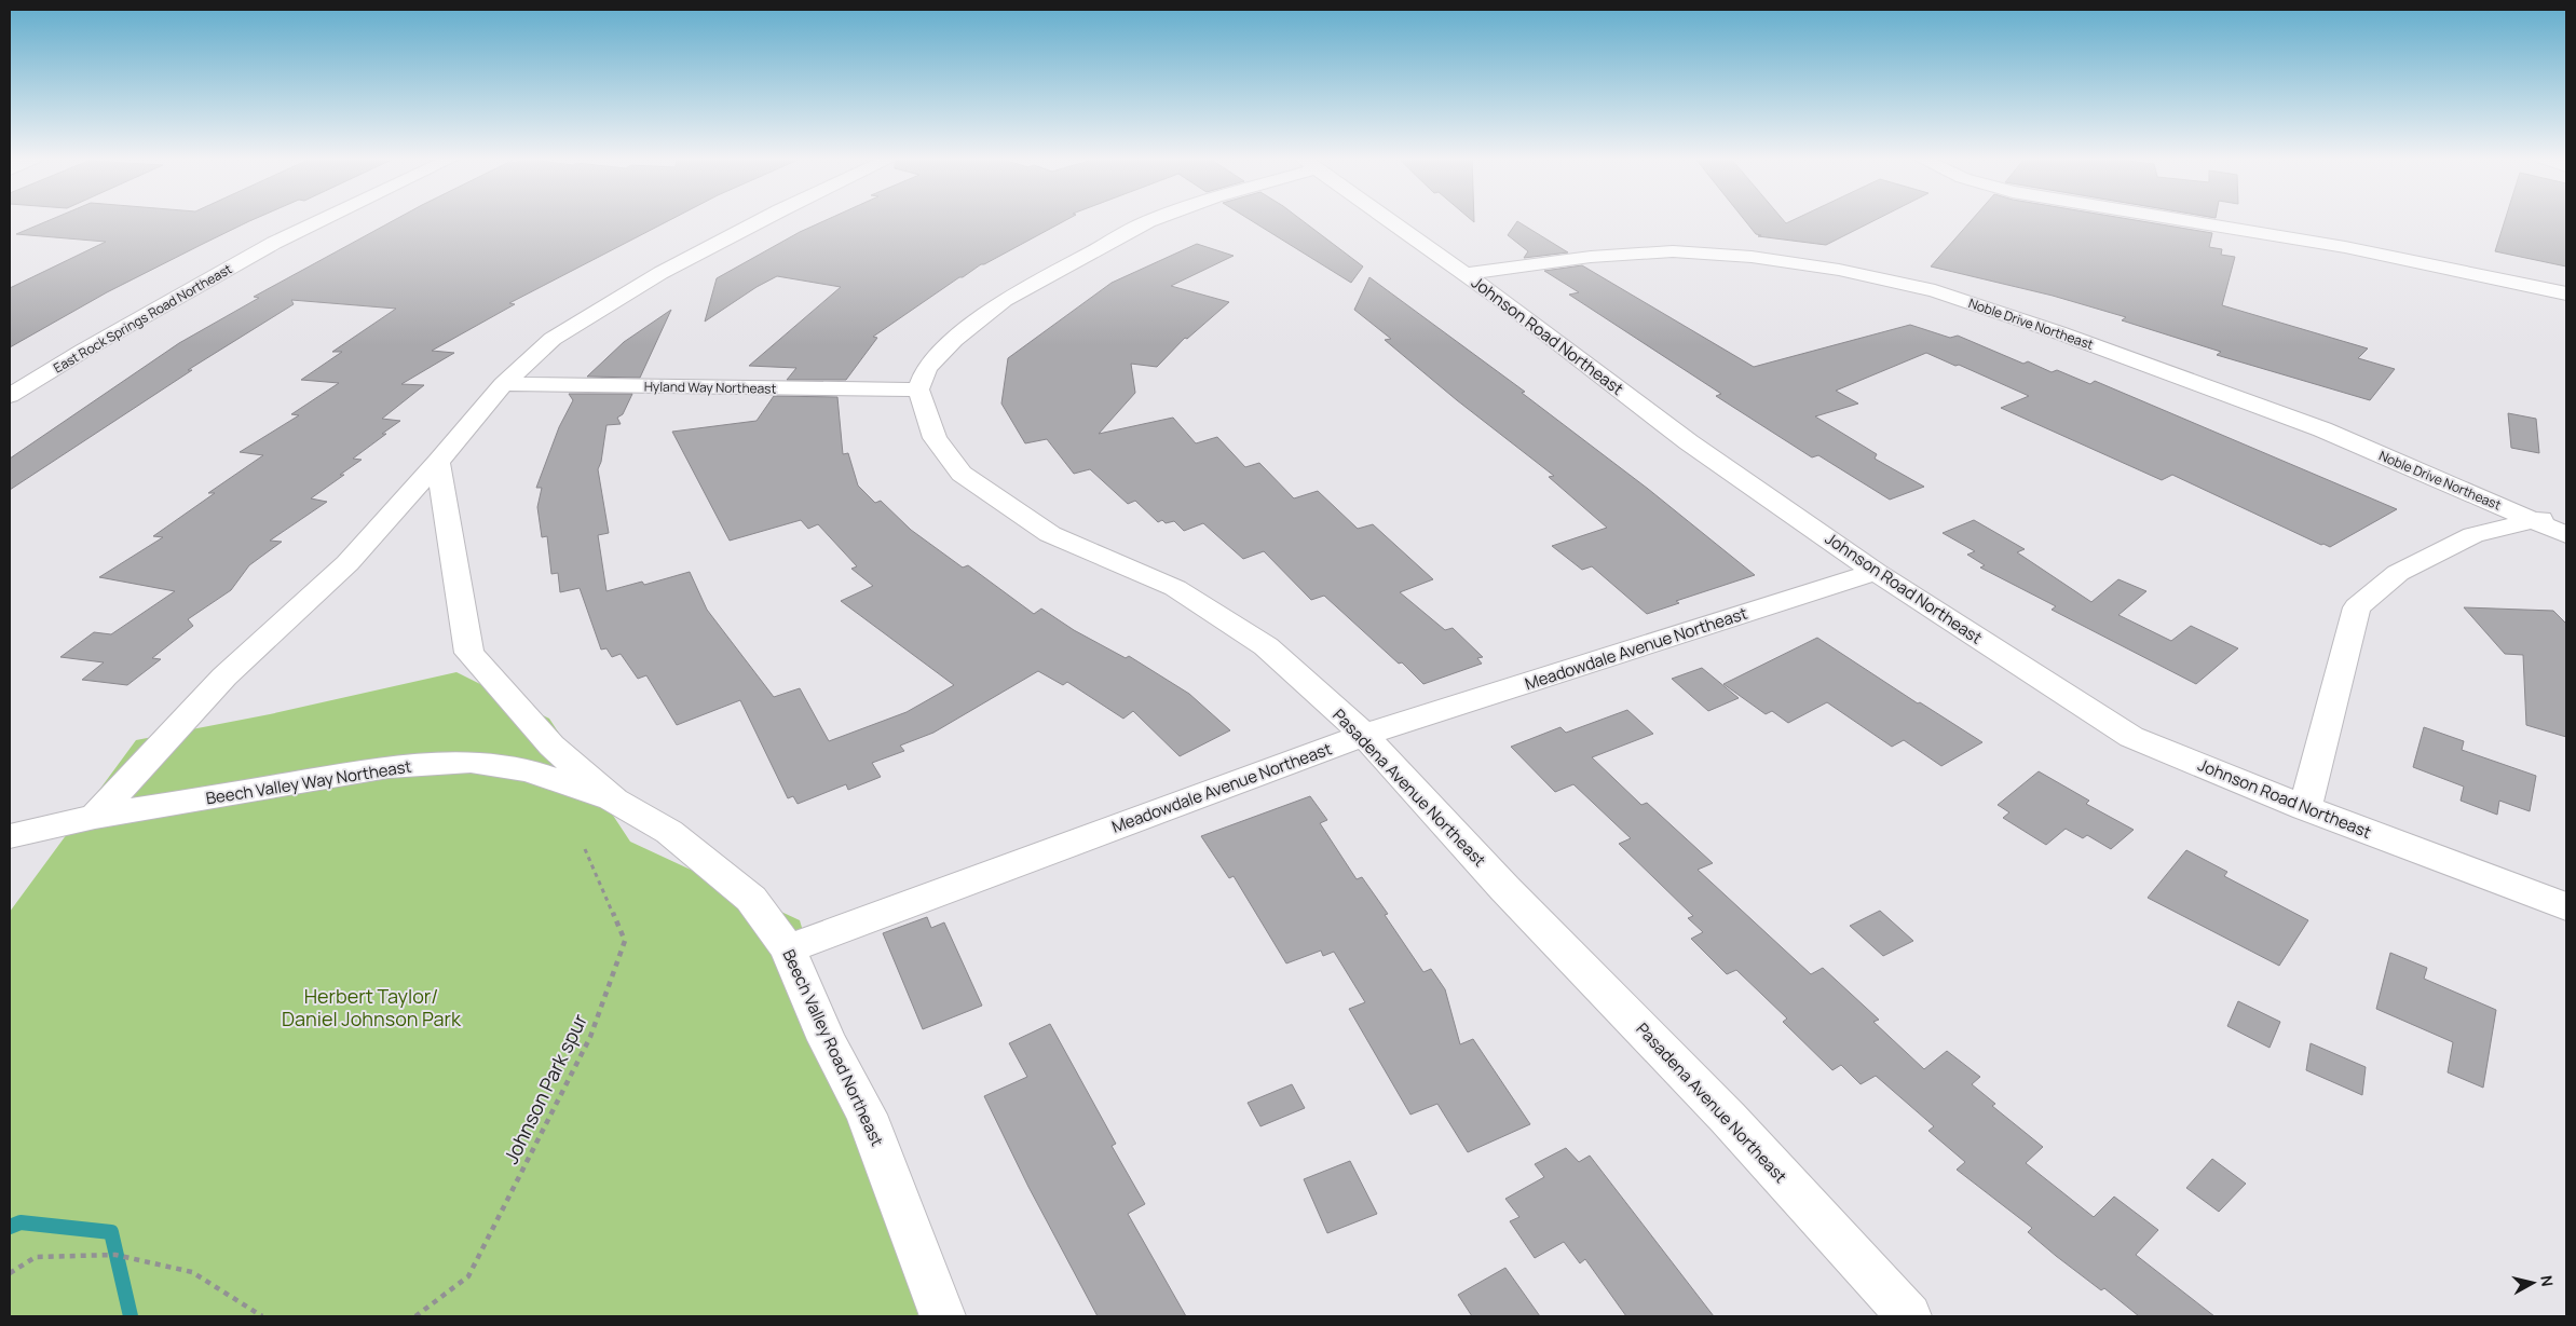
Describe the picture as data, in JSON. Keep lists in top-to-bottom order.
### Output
{
  "streets": {
    "street": [
      "East Rock Springs Road Northeast",
      "Noble Drive Northeast",
      "Johnson Road Northeast",
      "Hyland Way Northeast",
      "Meadowdale Avenue Northeast",
      "Beech Valley Way Northeast",
      "Pasadena Avenue Northeast",
      "Beech Valley Road Northeast"
    ],
    "path": ["Johnson Park spur"]
  },
  "crossings": [
    ["Noble Drive Northeast", "Johnson Road Northeast"],
    ["Johnson Road Northeast", "Meadowdale Avenue Northeast"],
    ["Hyland Way Northeast", "Pasadena Avenue Northeast"],
    ["Meadowdale Avenue Northeast", "Pasadena Avenue Northeast"],
    ["Meadowdale Avenue Northeast", "Beech Valley Road Northeast"],
    ["Beech Valley Way Northeast", "Beech Valley Road Northeast"]
  ],
  "parks": ["Herbert Taylor/ Daniel Johnson Park"],
  "north": "right"
}
